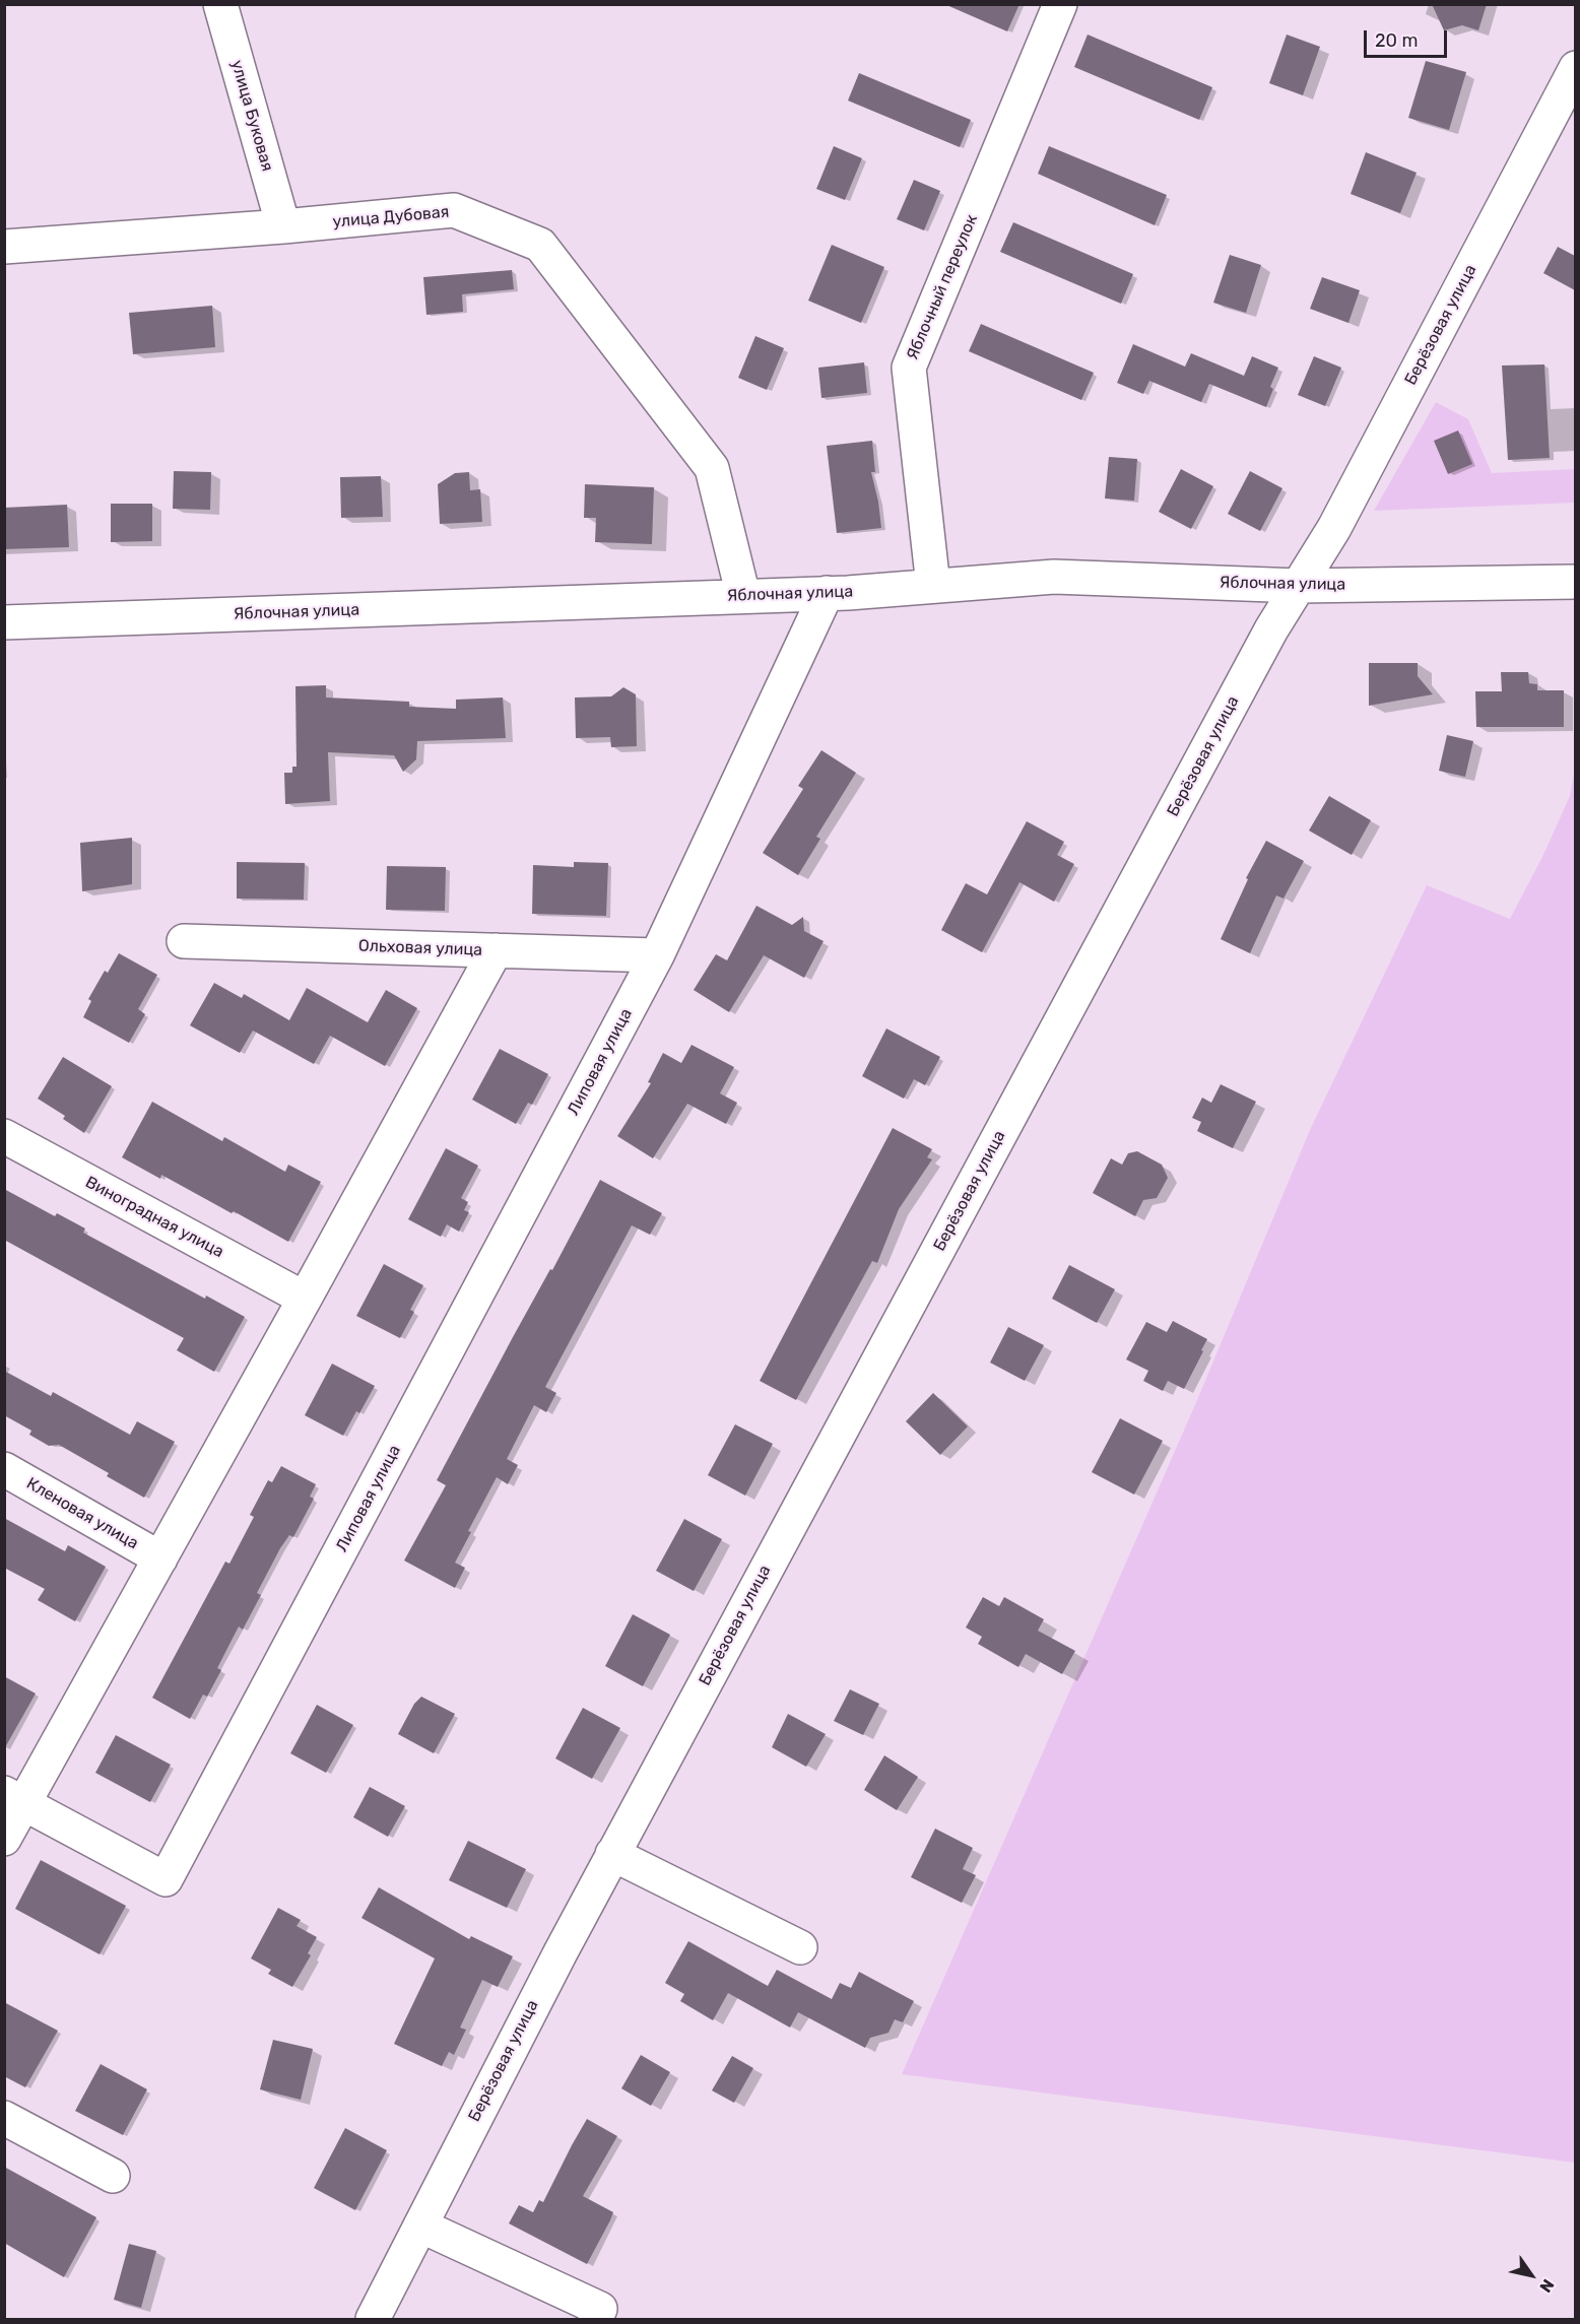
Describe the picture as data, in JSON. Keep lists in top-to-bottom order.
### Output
{
  "streets": {
    "street": [
      "улица Буковая",
      "улица Дубовая",
      "Яблочный переулок",
      "Берёзовая улица",
      "Яблочная улица",
      "Ольховая улица",
      "Липовая улица",
      "Виноградная улица",
      "Кленовая улица"
    ]
  },
  "crossings": [
    ["улица Буковая", "улица Дубовая"],
    ["улица Дубовая", "Яблочная улица"],
    ["Яблочный переулок", "Яблочная улица"],
    ["Берёзовая улица", "Яблочная улица"],
    ["Ольховая улица", "Липовая улица"]
  ],
  "scale_bar": "20 m",
  "north": "bottom right"
}
